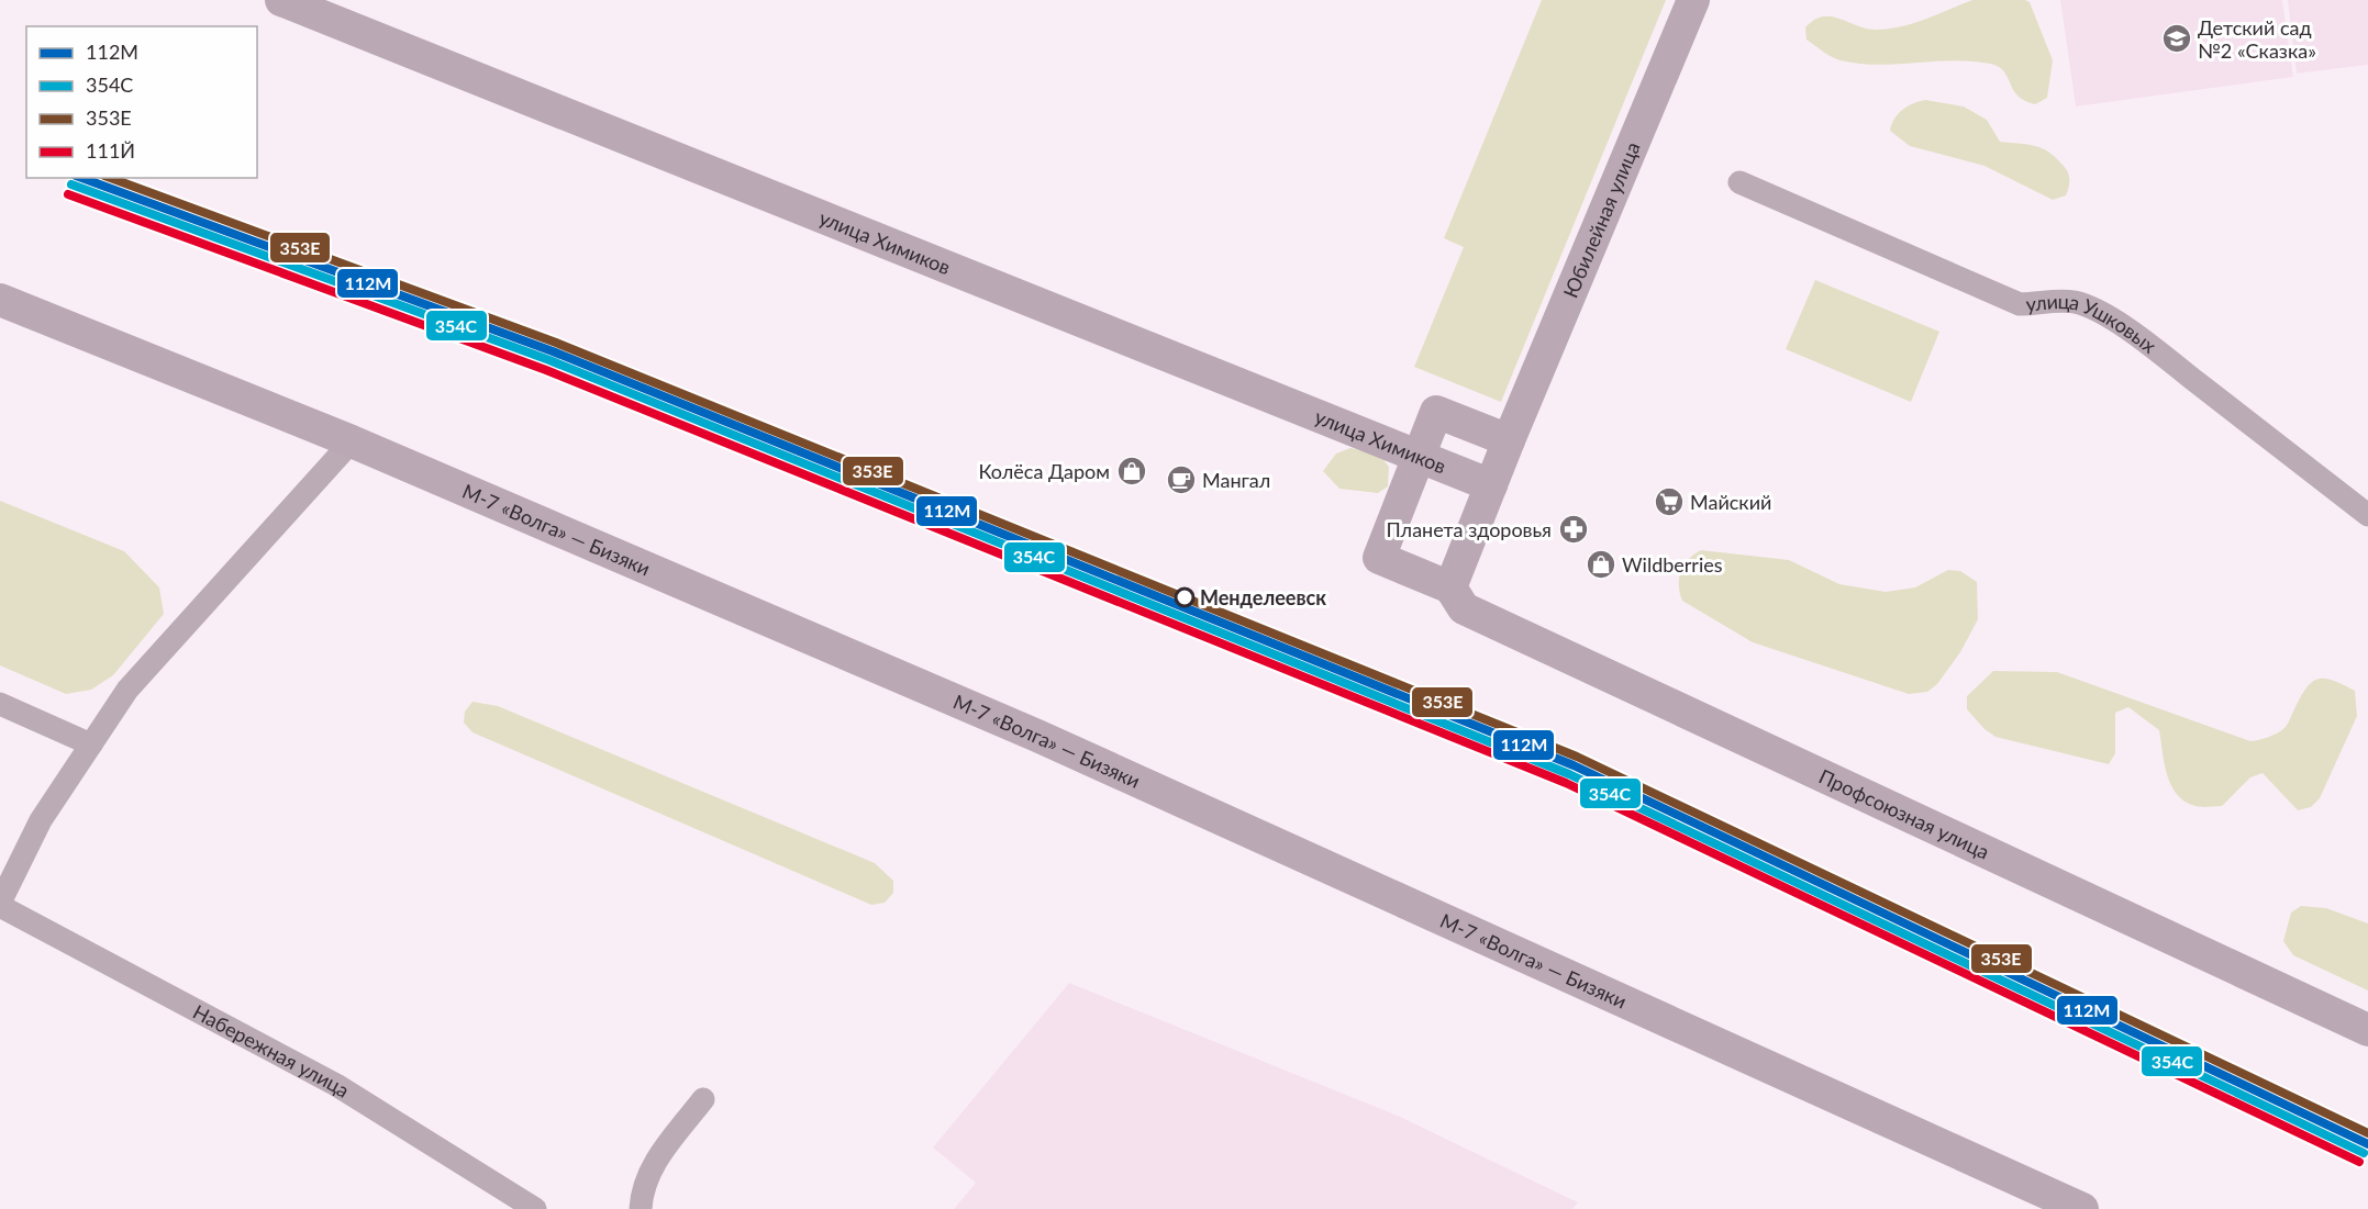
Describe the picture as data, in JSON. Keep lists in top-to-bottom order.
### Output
{
  "streets": {
    "main road": [
      "Юбилейная улица",
      "улица Химиков",
      "М-7 «Волга» — Бизяки",
      "Профсоюзная улица"
    ],
    "street": ["улица Ушковых", "Набережная улица"]
  },
  "crossings": [
    ["Юбилейная улица", "улица Химиков"],
    ["Юбилейная улица", "Профсоюзная улица"]
  ],
  "places": {
    "school or university": ["Детский сад №2 «Сказка»"],
    "shop": ["Колёса Даром", "Wildberries"],
    "cafe": ["Мангал"],
    "supermarket": ["Майский"],
    "pharmacy": ["Планета здоровья"],
    "other": ["Менделеевск"]
  },
  "lines": [
    "transit line 112М",
    "transit line 353Е",
    "transit line 354С",
    "transit line 111Й"
  ],
  "legend": [
    "112М",
    "354С",
    "353Е",
    "111Й"
  ]
}
